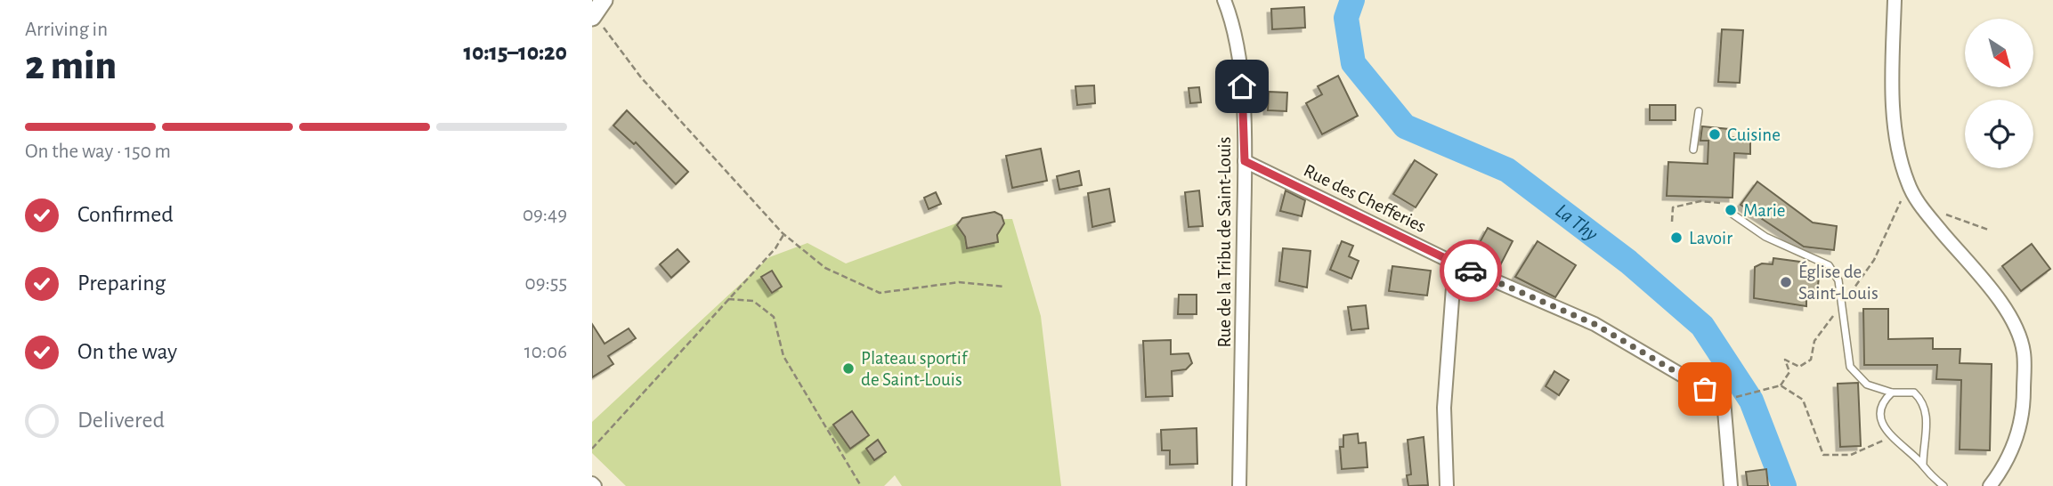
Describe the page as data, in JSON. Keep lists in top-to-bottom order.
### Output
{
  "streets": {
    "street": ["Rue des Chefferies", "Rue de la Tribu de Saint-Louis"]
  },
  "crossings": [
    ["Rue des Chefferies", "Rue de la Tribu de Saint-Louis"]
  ],
  "water": ["La Thy"],
  "places": [
    "Cuisine",
    "Marie",
    "Lavoir",
    "Église de Saint-Louis",
    "Plateau sportif de Saint-Louis"
  ],
  "north": "bottom right",
  "page": {
    "heading": ["2 min", "Arriving in", "10:15–10:20"],
    "bar": "On the way · 150 m",
    "list": [
      ["Confirmed", "09:49"],
      ["Preparing", "09:55"],
      ["On the way", "10:06"],
      "Delivered"
    ]
  }
}
